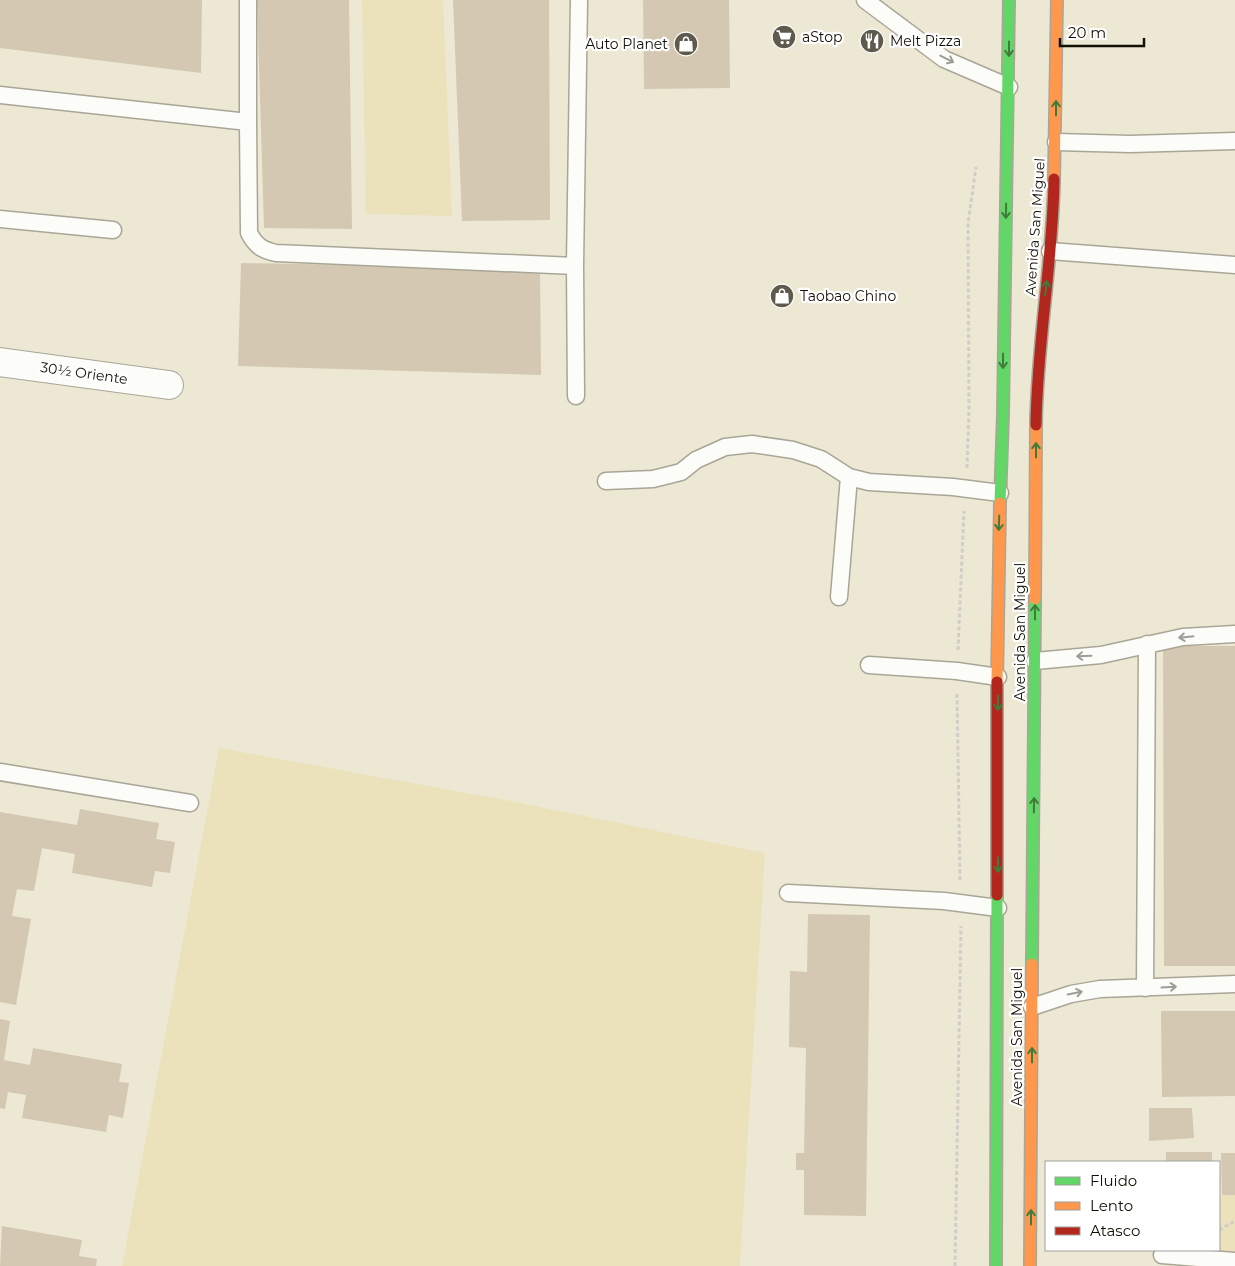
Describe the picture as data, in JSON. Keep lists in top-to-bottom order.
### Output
{
  "streets": {
    "highway": ["Avenida San Miguel"],
    "street": ["30½ Oriente"]
  },
  "places": {
    "supermarket": ["aStop"],
    "restaurant": ["Melt Pizza"],
    "shop": ["Auto Planet", "Taobao Chino"]
  },
  "legend": ["Fluido", "Lento", "Atasco"],
  "scale_bar": "20 m"
}
